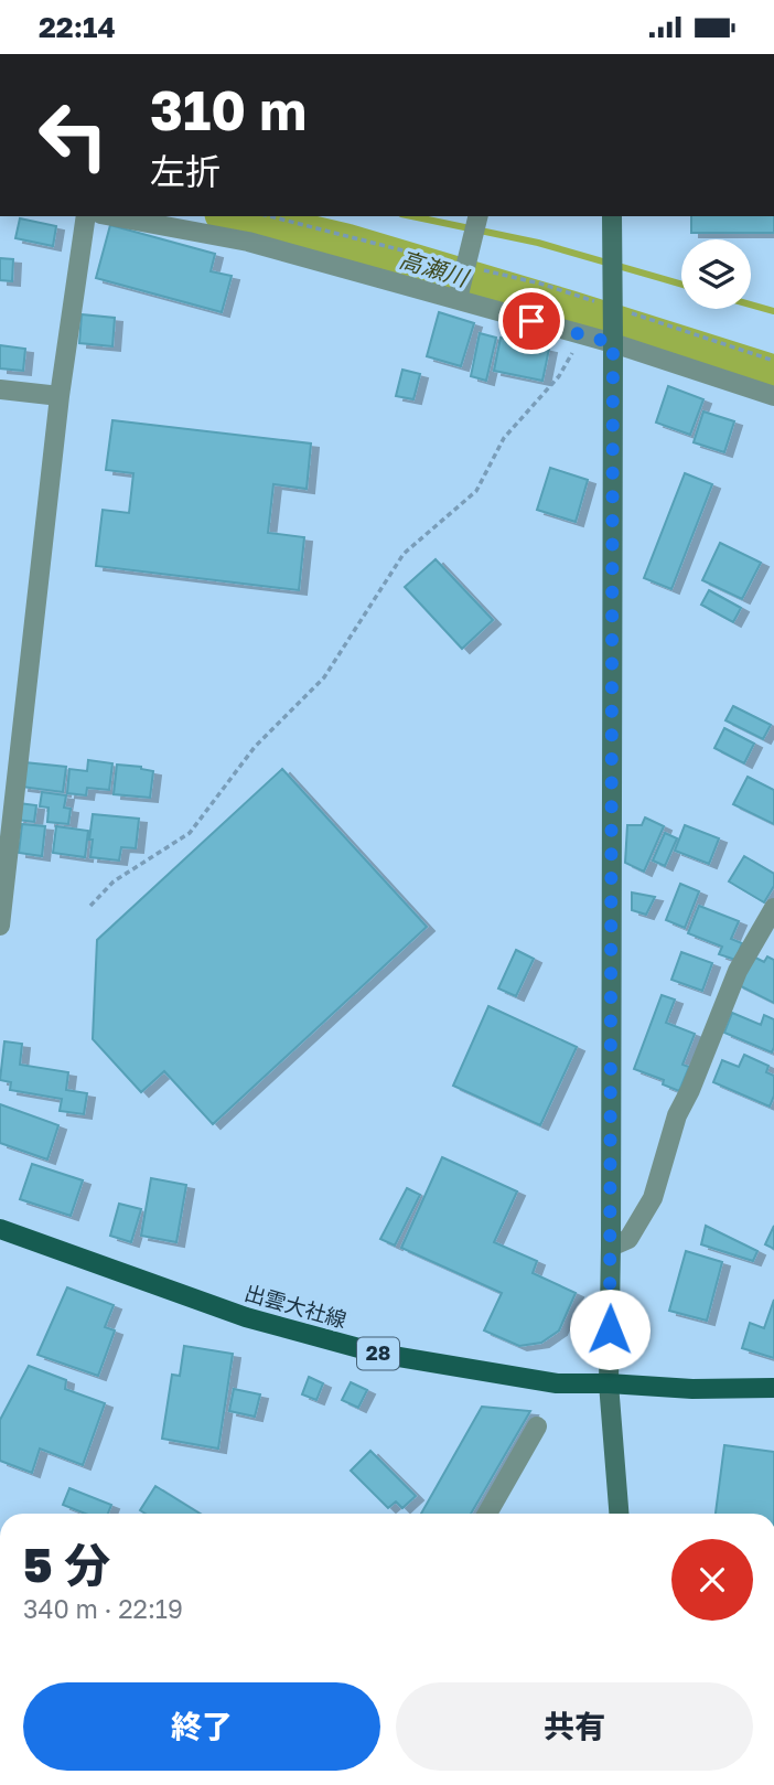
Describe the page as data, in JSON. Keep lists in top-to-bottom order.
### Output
{
  "streets": {
    "main road": ["出雲大社線", "28"]
  },
  "water": ["高瀬川"],
  "page": {
    "status": "22:14",
    "turn": ["310 m", "左折"],
    "heading": ["5 分", "340 m · 22:19"],
    "buttons": ["終了", "共有"]
  }
}
